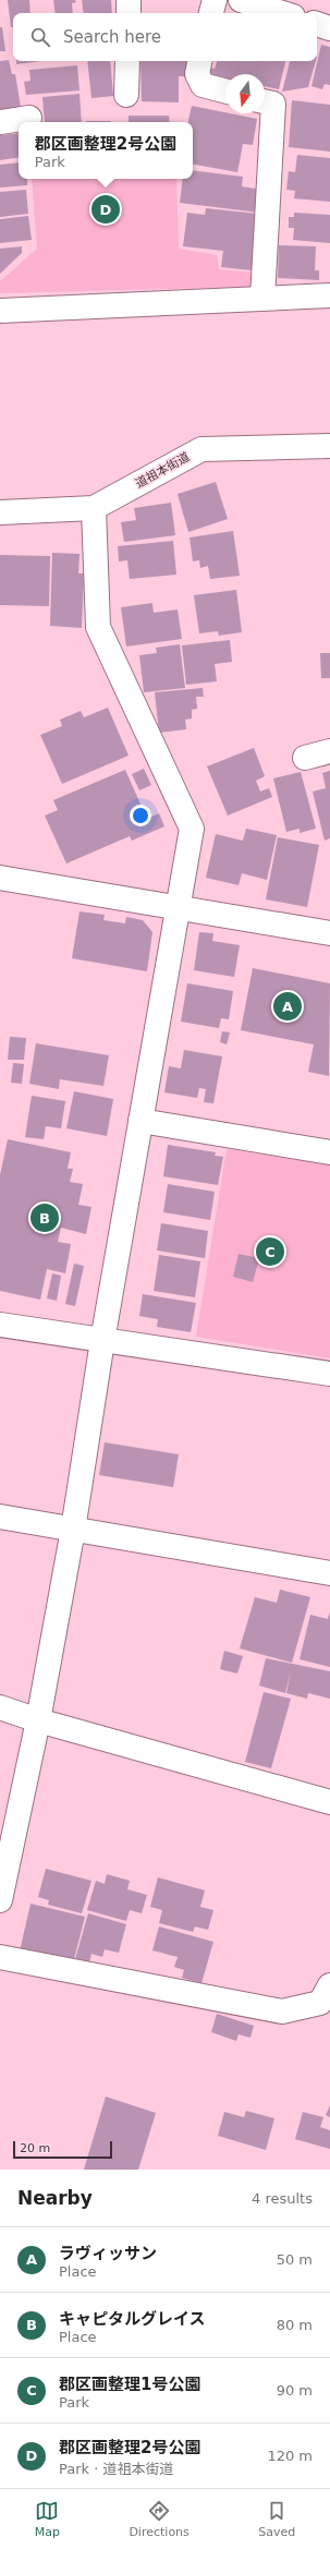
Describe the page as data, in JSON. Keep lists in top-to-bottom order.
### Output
{
  "streets": {
    "street": ["道祖本街道"]
  },
  "scale_bar": "20 m",
  "north": "bottom",
  "page": {
    "search": "Search here",
    "popup": ["郡区画整理2号公園", "Park"],
    "pins": [
      "D",
      "A",
      "B",
      "C"
    ],
    "scale": "20 m",
    "heading": ["Nearby", "4 results"],
    "list": [
      {
        "mark": "A",
        "name": "ラヴィッサン",
        "note": "Place",
        "value": "50 m"
      },
      {
        "mark": "B",
        "name": "キャピタルグレイス",
        "note": "Place",
        "value": "80 m"
      },
      {
        "mark": "C",
        "name": "郡区画整理1号公園",
        "note": "Park",
        "value": "90 m"
      },
      {
        "mark": "D",
        "name": "郡区画整理2号公園",
        "note": "Park · 道祖本街道",
        "value": "120 m"
      }
    ],
    "nav": ["Map", "Directions", "Saved"]
  }
}
